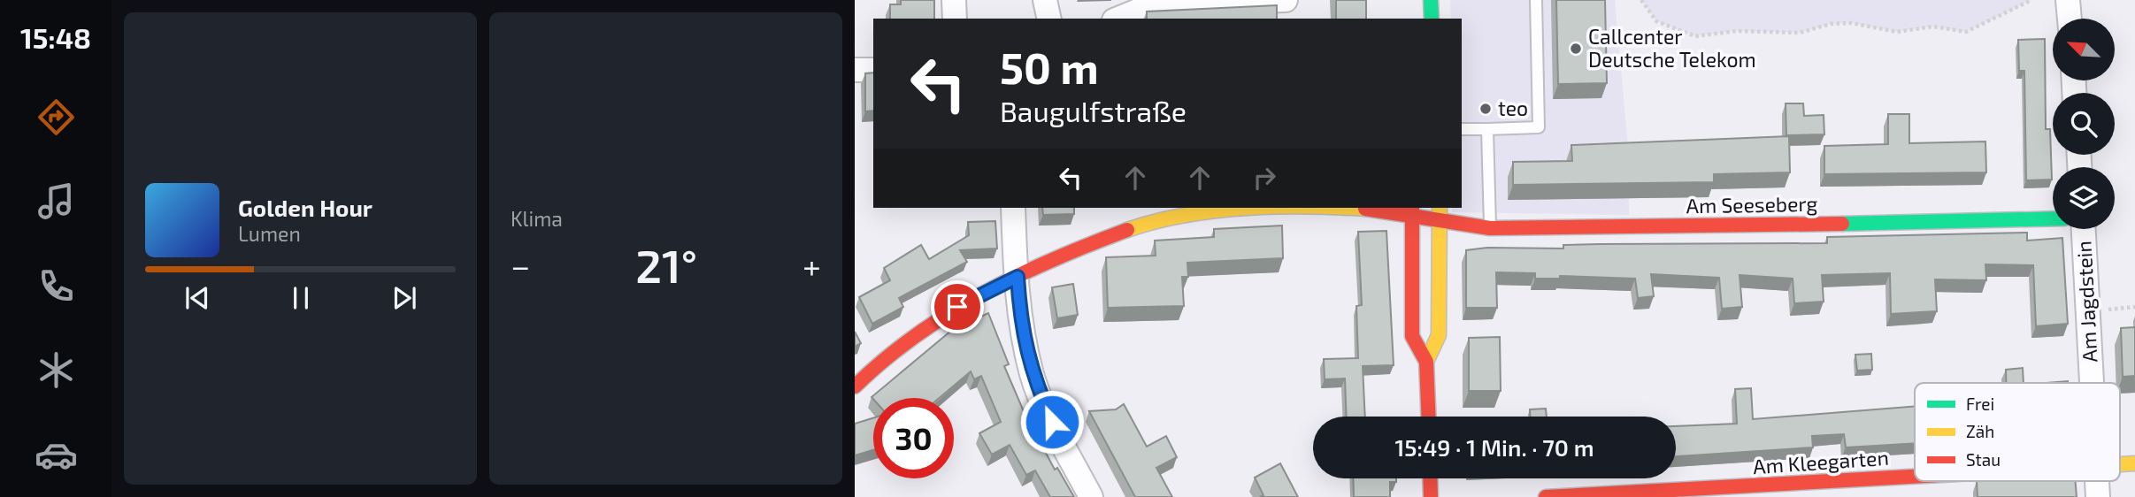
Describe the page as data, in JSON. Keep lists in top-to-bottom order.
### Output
{
  "streets": {
    "street": ["Am Seeseberg", "Am Jagdstein", "Am Kleegarten"]
  },
  "places": ["Callcenter Deutsche Telekom", "teo"],
  "legend": ["Frei", "Zäh", "Stau"],
  "north": "top left",
  "page": {
    "tabs": "15:48",
    "tile": "Klima",
    "turn": ["50 m", "Baugulfstraße"],
    "song": ["Golden Hour", "Lumen"],
    "heat": ["−", "21°", "+"],
    "limit": "30",
    "trip": "15:49 · 1 Min. · 70 m"
  }
}
